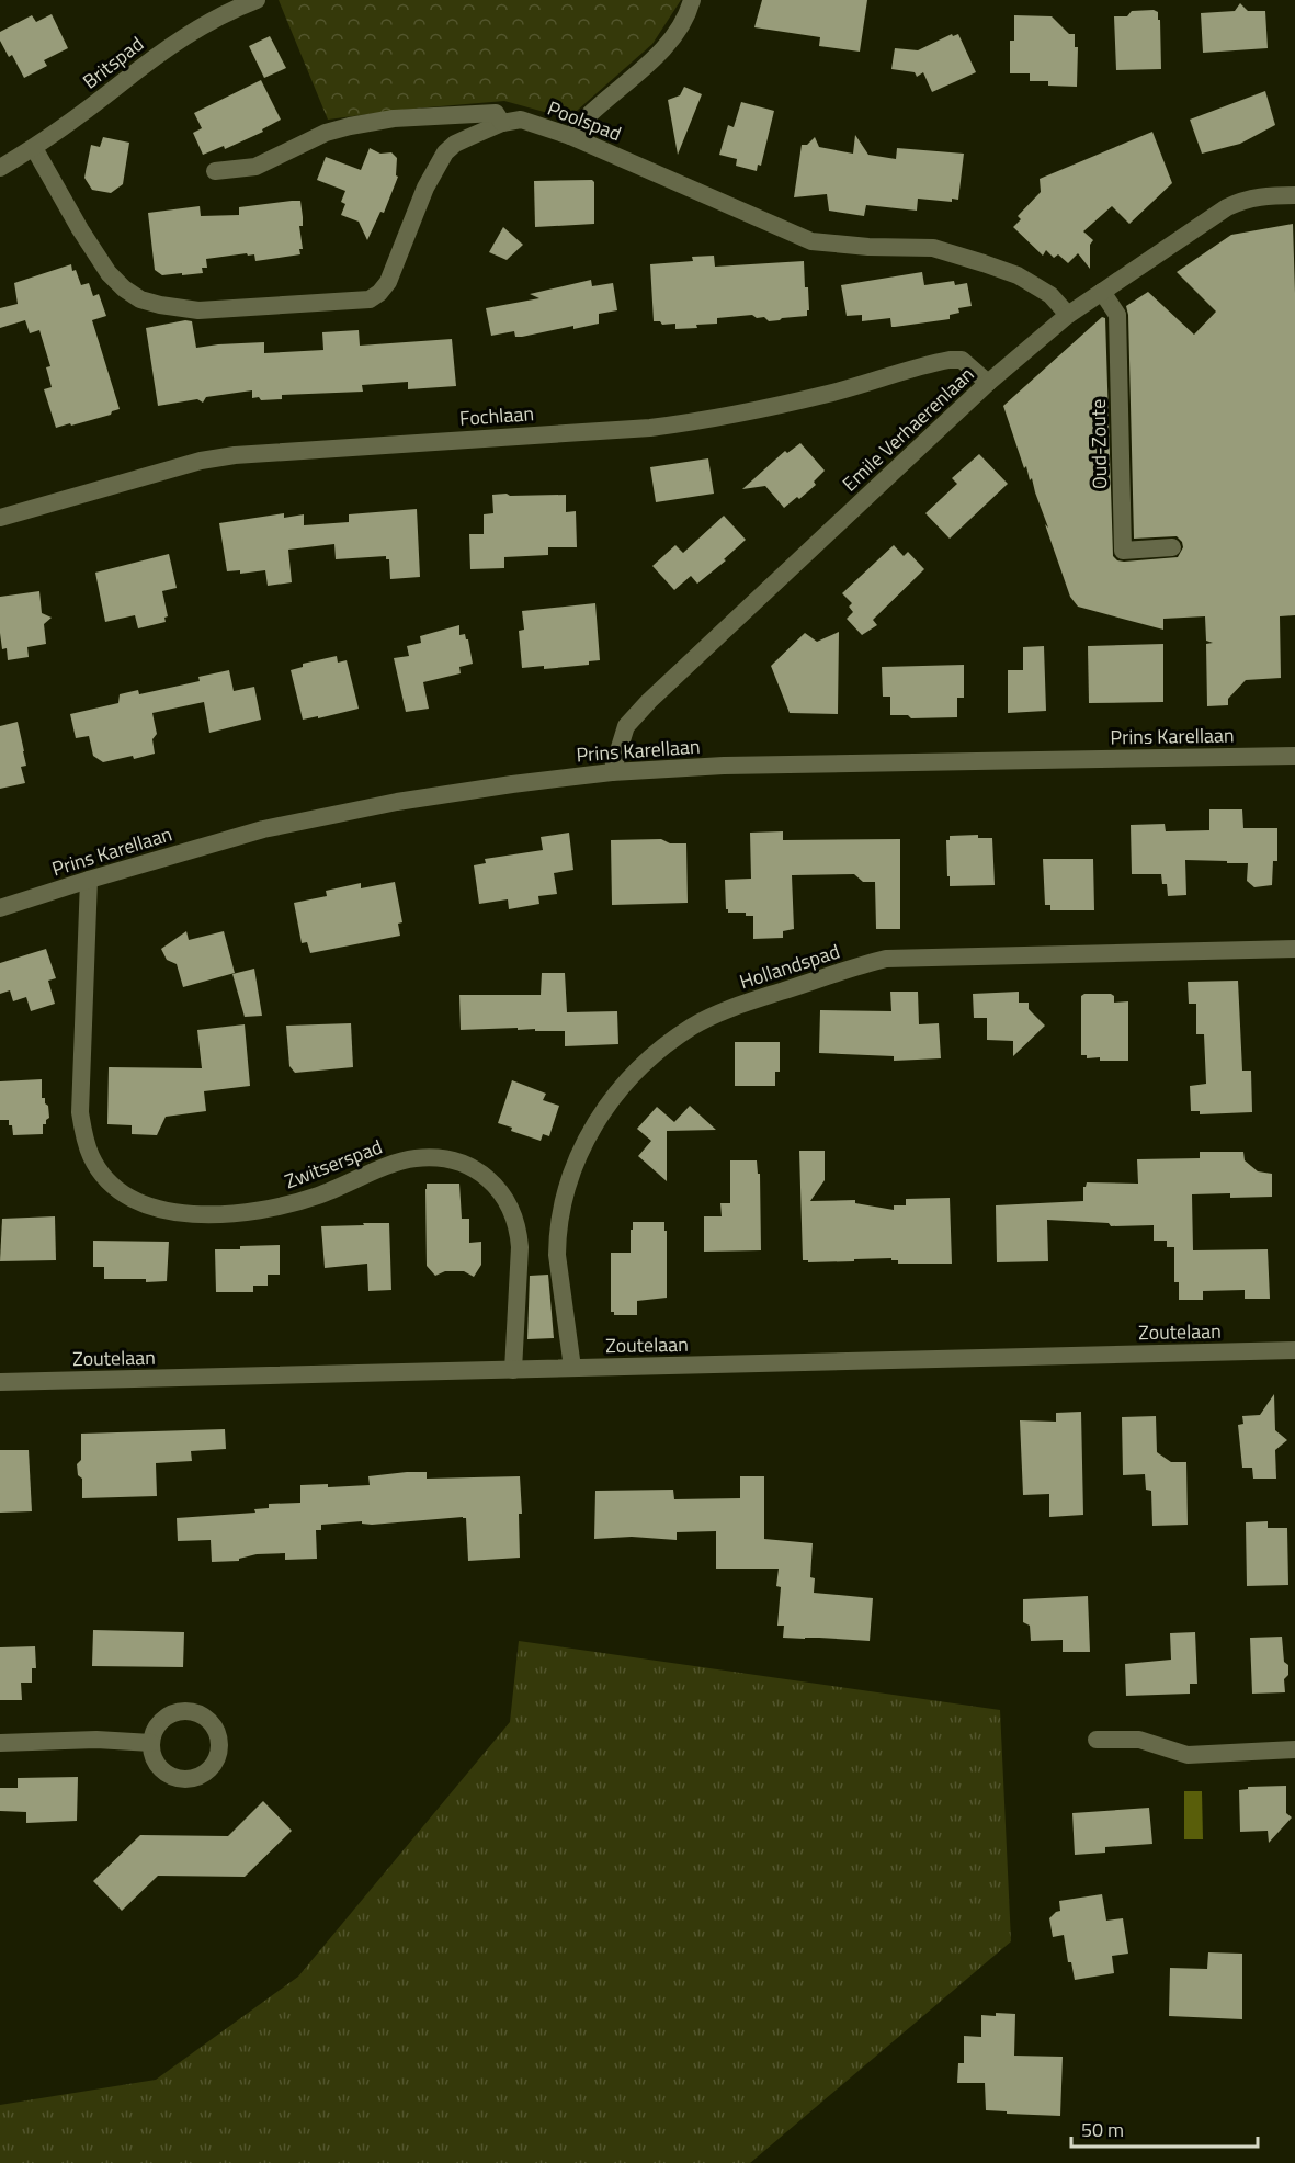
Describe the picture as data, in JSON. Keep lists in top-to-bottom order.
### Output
{
  "streets": {
    "street": [
      "Britspad",
      "Poolspad",
      "Fochlaan",
      "Emile Verhaerenlaan",
      "Oud-Zoute",
      "Prins Karellaan",
      "Hollandspad",
      "Zwitserspad",
      "Zoutelaan"
    ]
  },
  "crossings": [
    ["Britspad", "Poolspad"],
    ["Poolspad", "Emile Verhaerenlaan"],
    ["Fochlaan", "Emile Verhaerenlaan"],
    ["Emile Verhaerenlaan", "Oud-Zoute"],
    ["Emile Verhaerenlaan", "Prins Karellaan"],
    ["Prins Karellaan", "Zwitserspad"],
    ["Hollandspad", "Zoutelaan"],
    ["Zwitserspad", "Zoutelaan"]
  ],
  "scale_bar": "50 m"
}
